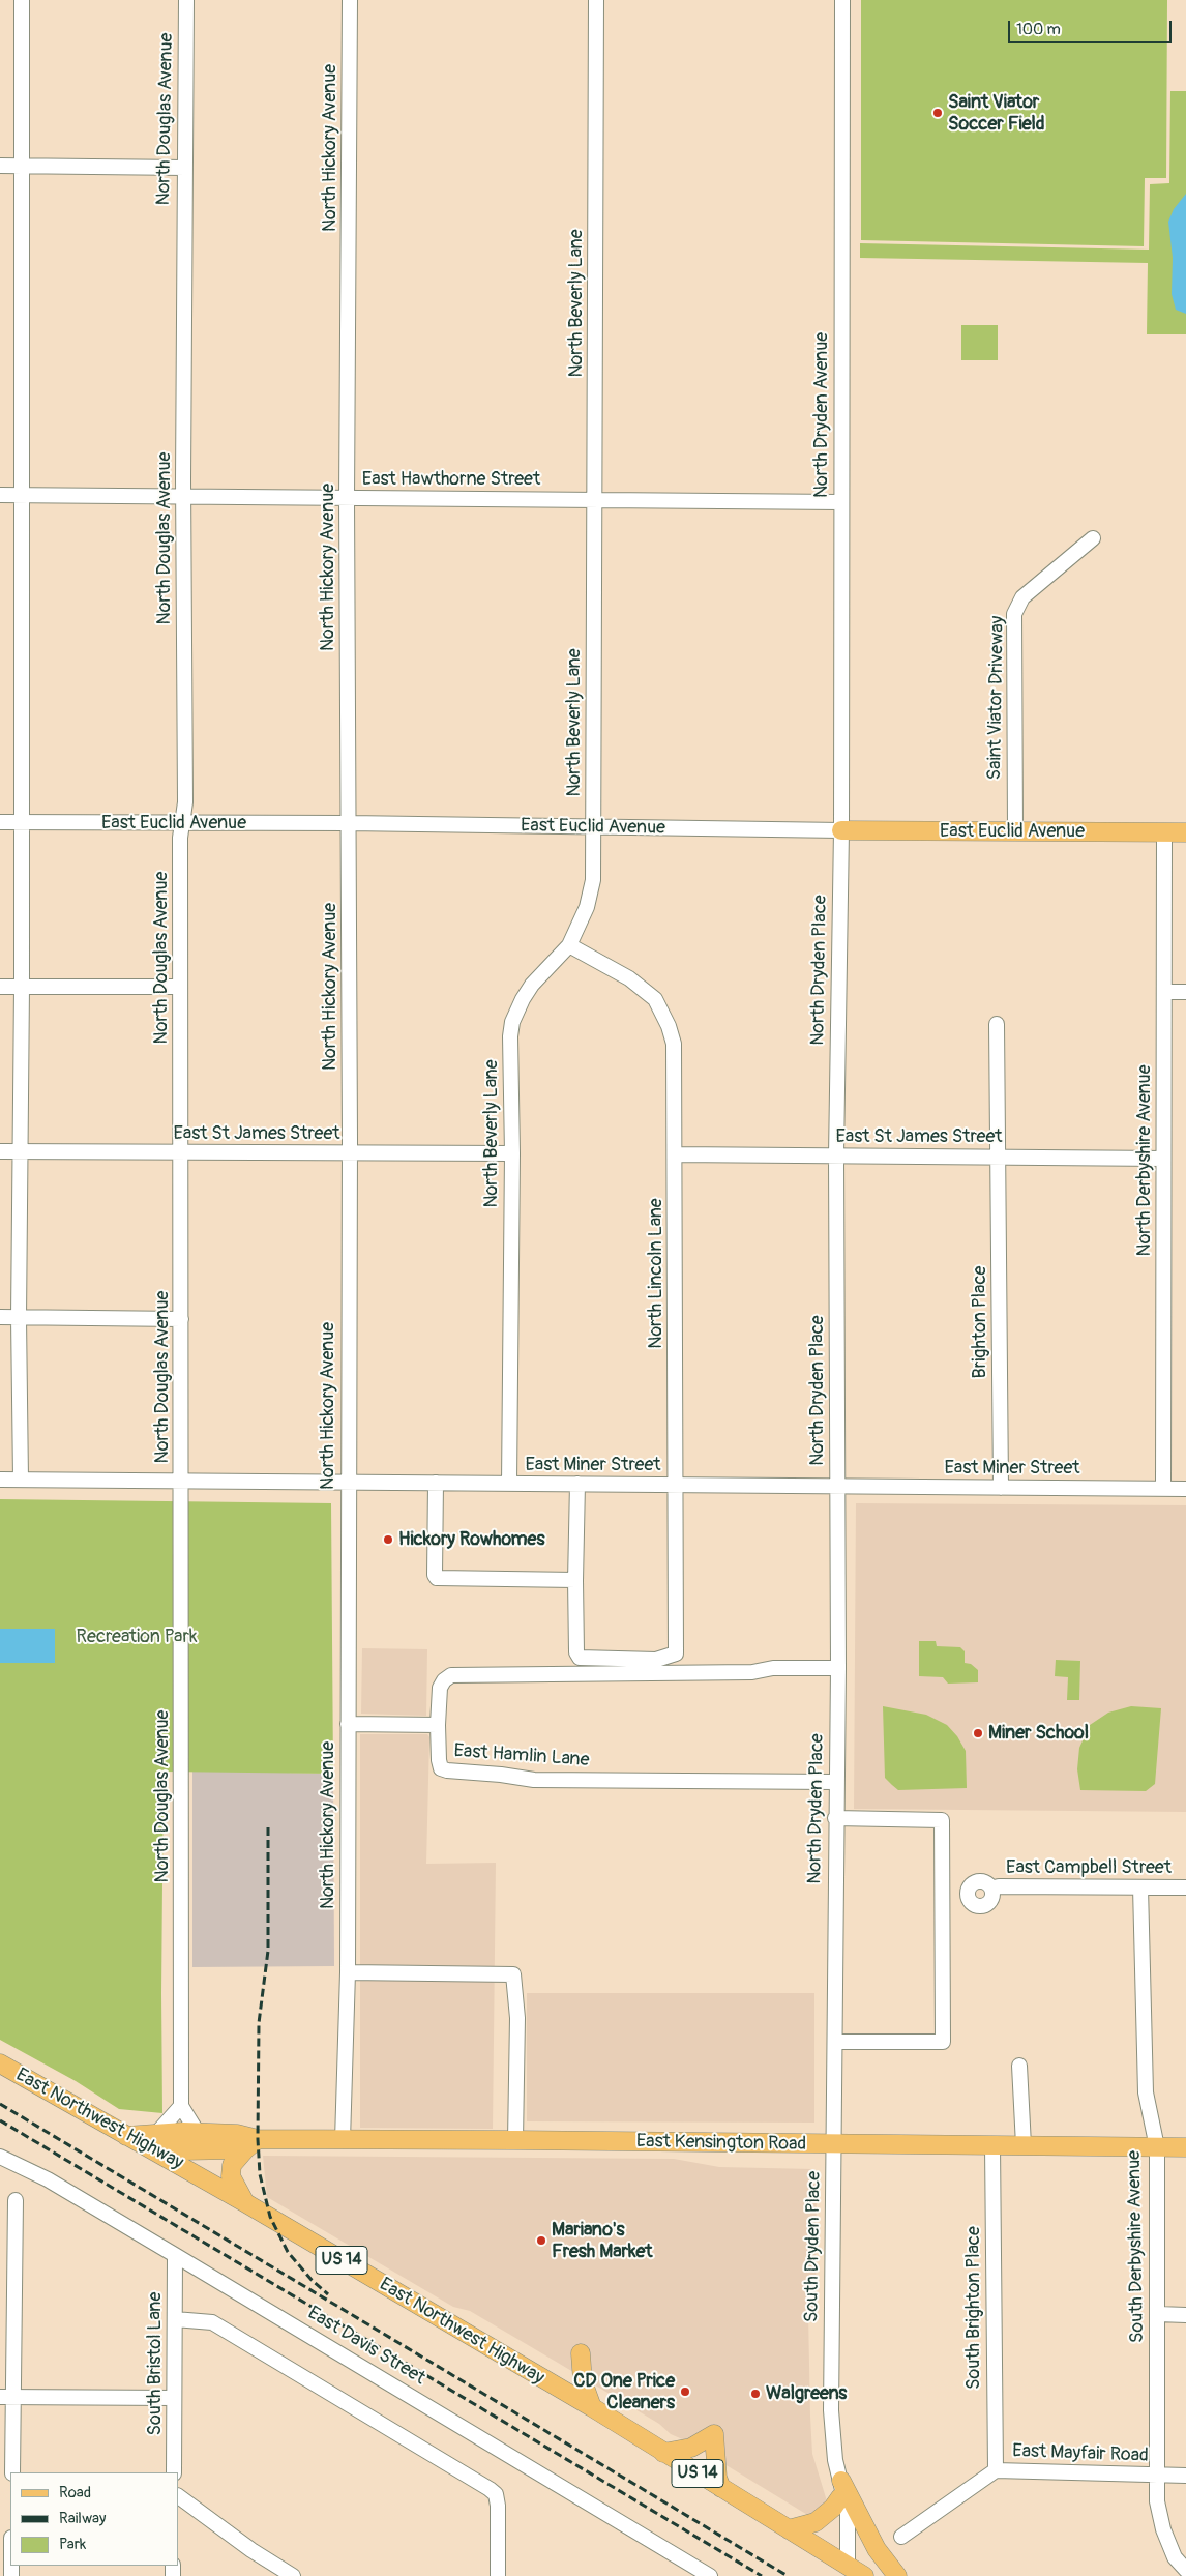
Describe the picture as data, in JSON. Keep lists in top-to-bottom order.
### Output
{
  "streets": {
    "main road": [
      "East Euclid Avenue",
      "East Northwest Highway",
      "East Kensington Road",
      "US 14"
    ],
    "street": [
      "North Douglas Avenue",
      "North Hickory Avenue",
      "North Beverly Lane",
      "North Dryden Avenue",
      "East Hawthorne Street",
      "Saint Viator Driveway",
      "North Dryden Place",
      "East St James Street",
      "North Derbyshire Avenue",
      "North Lincoln Lane",
      "Brighton Place",
      "East Miner Street",
      "East Hamlin Lane",
      "East Campbell Street",
      "South Dryden Place",
      "South Derbyshire Avenue",
      "South Brighton Place",
      "East Davis Street",
      "South Bristol Lane",
      "East Mayfair Road"
    ]
  },
  "crossings": [
    ["North Douglas Avenue", "East Hawthorne Street"],
    ["North Douglas Avenue", "East Euclid Avenue"],
    ["North Douglas Avenue", "East St James Street"],
    ["North Douglas Avenue", "East Miner Street"],
    ["North Hickory Avenue", "East Hawthorne Street"],
    ["North Hickory Avenue", "East Euclid Avenue"],
    ["North Hickory Avenue", "East St James Street"],
    ["North Hickory Avenue", "East Miner Street"],
    ["North Hickory Avenue", "East Kensington Road"],
    ["North Beverly Lane", "East Hawthorne Street"],
    ["North Beverly Lane", "East Euclid Avenue"],
    ["North Beverly Lane", "East St James Street"],
    ["North Beverly Lane", "North Lincoln Lane"],
    ["North Beverly Lane", "East Miner Street"],
    ["North Dryden Avenue", "East Hawthorne Street"],
    ["North Dryden Avenue", "East Euclid Avenue"],
    ["North Dryden Avenue", "North Dryden Place"],
    ["Saint Viator Driveway", "East Euclid Avenue"],
    ["East Euclid Avenue", "North Dryden Place"],
    ["East Euclid Avenue", "North Derbyshire Avenue"],
    ["North Dryden Place", "East St James Street"],
    ["North Dryden Place", "East Miner Street"],
    ["North Dryden Place", "East Hamlin Lane"],
    ["North Dryden Place", "South Dryden Place"],
    ["East St James Street", "North Derbyshire Avenue"],
    ["East St James Street", "North Lincoln Lane"],
    ["East St James Street", "Brighton Place"],
    ["North Derbyshire Avenue", "East Miner Street"],
    ["North Lincoln Lane", "East Miner Street"],
    ["Brighton Place", "East Miner Street"],
    ["East Campbell Street", "South Derbyshire Avenue"],
    ["East Northwest Highway", "East Kensington Road"],
    ["East Northwest Highway", "South Dryden Place"],
    ["East Kensington Road", "South Dryden Place"],
    ["East Kensington Road", "South Derbyshire Avenue"],
    ["East Kensington Road", "South Brighton Place"],
    ["South Derbyshire Avenue", "East Mayfair Road"],
    ["South Brighton Place", "East Mayfair Road"],
    ["East Davis Street", "South Bristol Lane"]
  ],
  "parks": ["Recreation Park"],
  "places": [
    "Saint Viator Soccer Field",
    "Hickory Rowhomes",
    "Miner School",
    "Mariano's Fresh Market",
    "CD One Price Cleaners",
    "Walgreens"
  ],
  "legend": ["Road", "Railway", "Park"],
  "scale_bar": "100 m"
}
